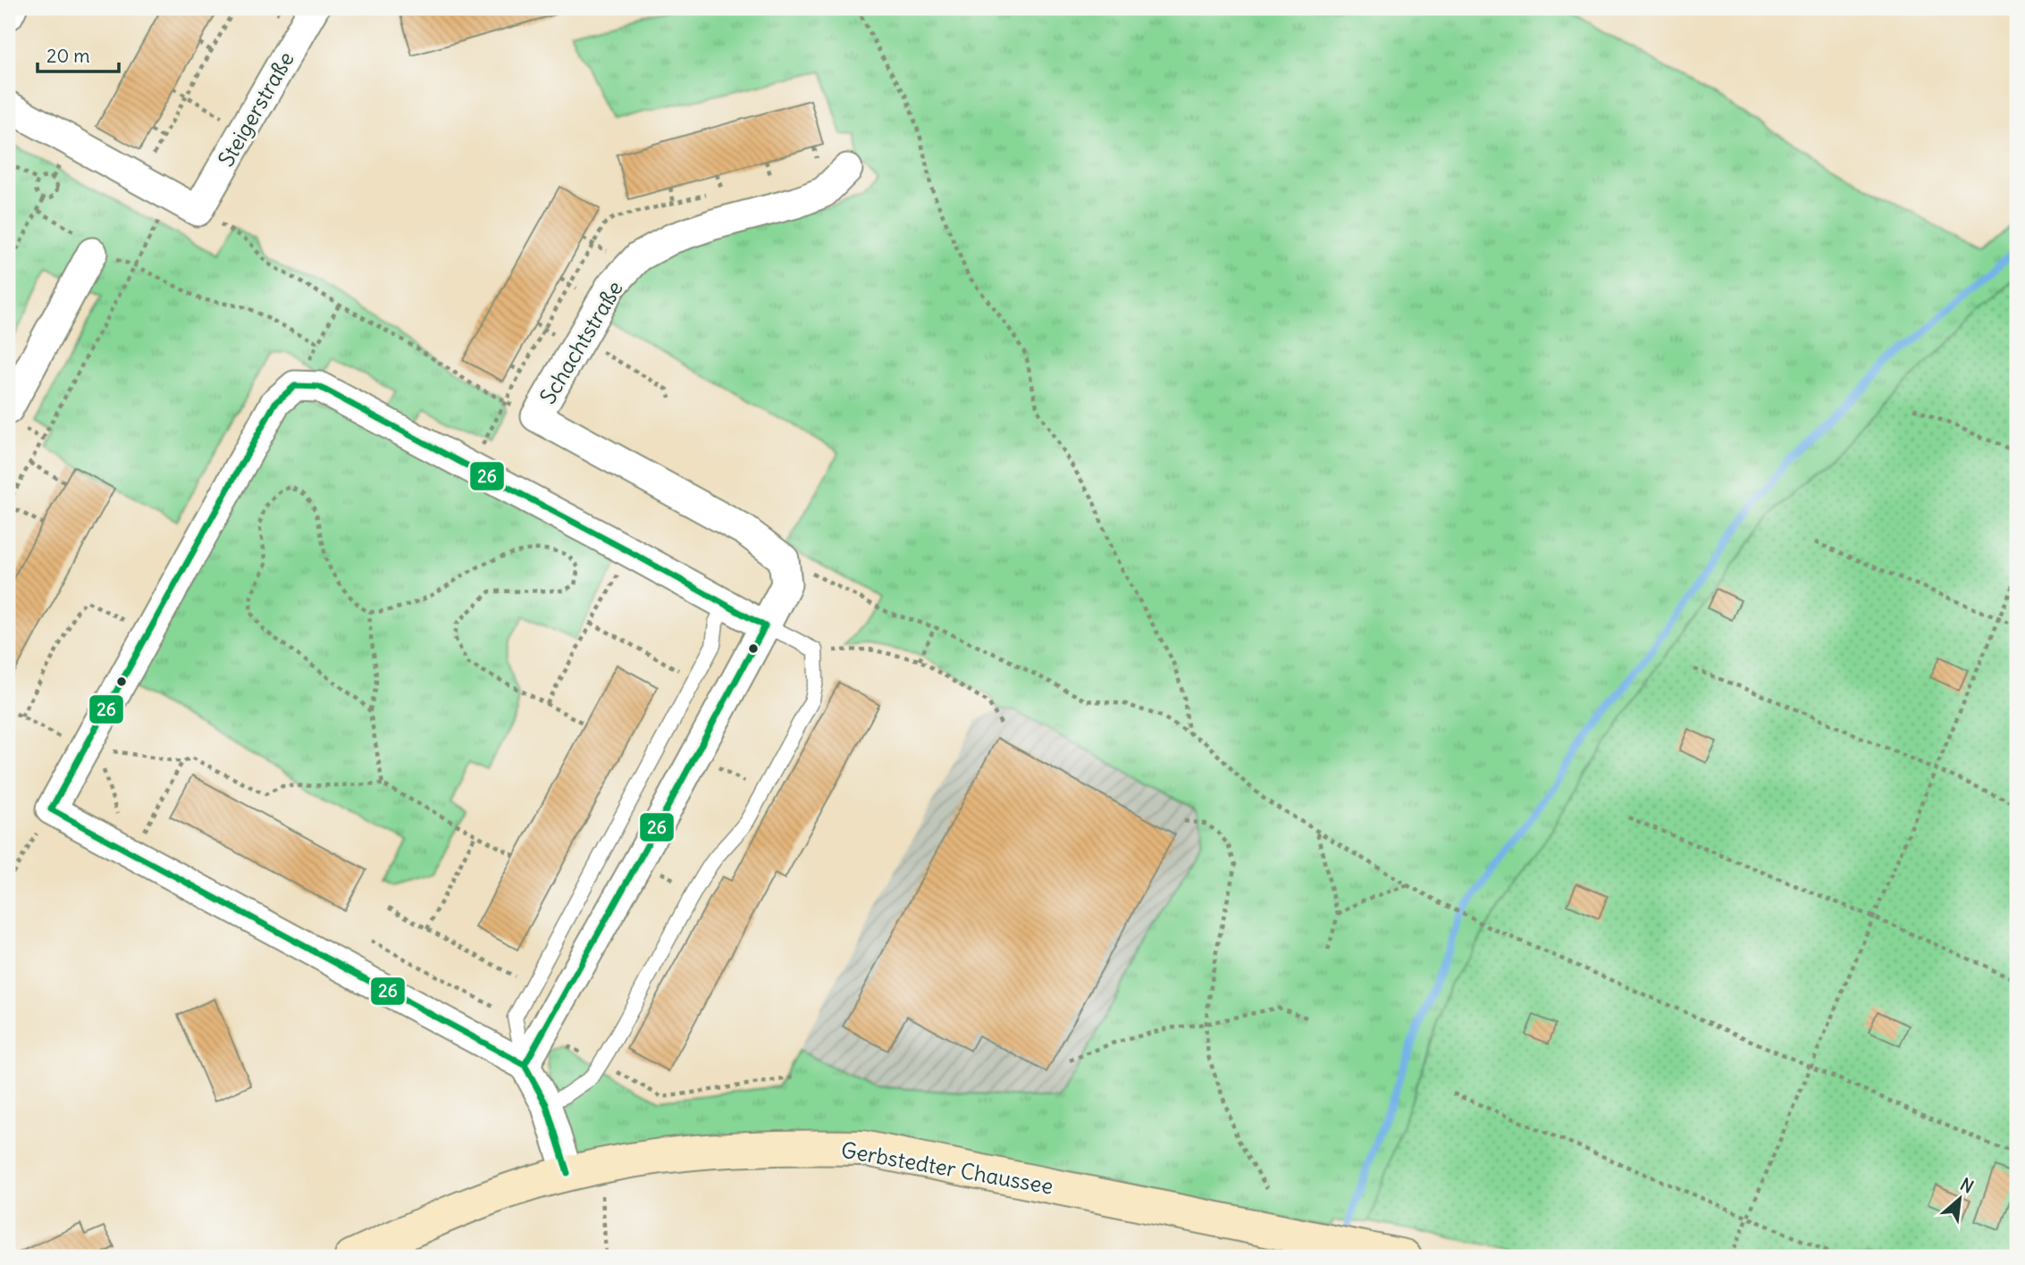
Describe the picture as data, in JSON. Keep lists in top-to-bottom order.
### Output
{
  "streets": {
    "main road": ["Gerbstedter Chaussee"],
    "street": ["Steigerstraße", "Schachtstraße"]
  },
  "lines": ["transit line 26"],
  "scale_bar": "20 m",
  "north": "top right"
}
